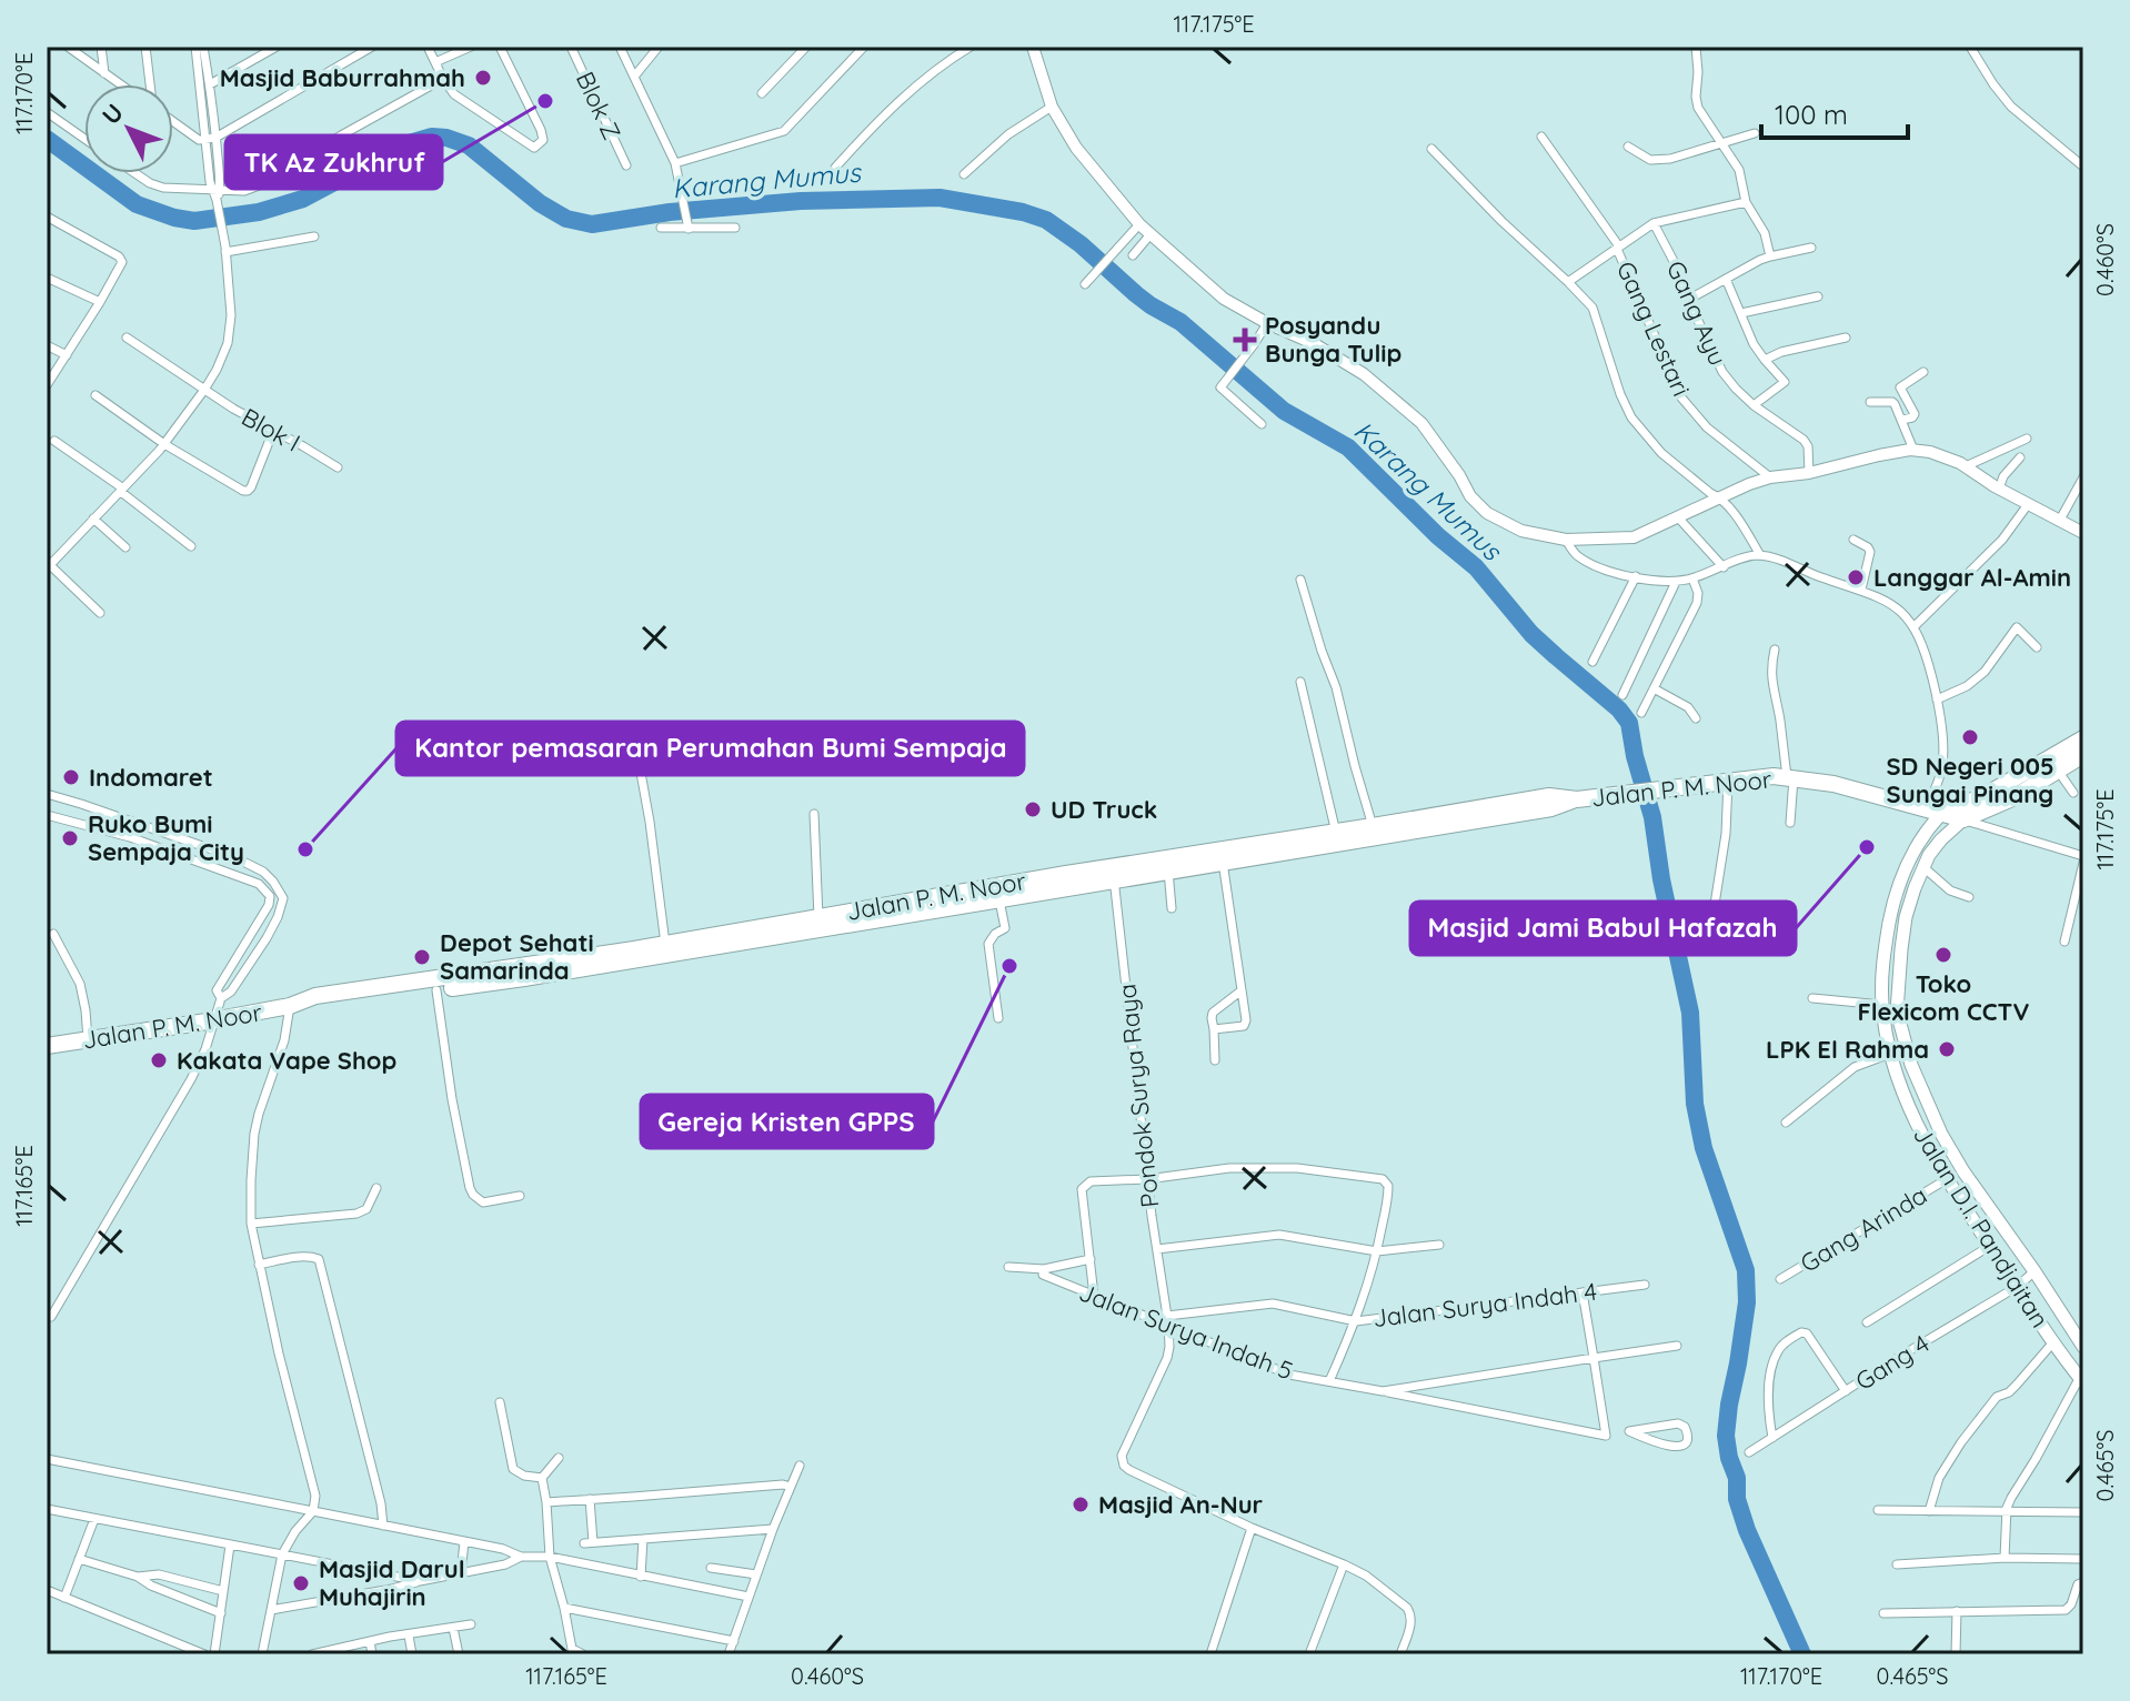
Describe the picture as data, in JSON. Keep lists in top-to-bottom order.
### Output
{
  "streets": {
    "highway": ["Jalan P. M. Noor", "Jalan D.I. Pandjaitan"],
    "street": [
      "Blok Z",
      "Gang Ayu",
      "Gang Lestari",
      "Blok I",
      "Pondok Surya Raya",
      "Gang Arinda",
      "Jalan Surya Indah 4",
      "Jalan Surya Indah 5",
      "Gang 4"
    ]
  },
  "crossings": [
    ["Jalan P. M. Noor", "Pondok Surya Raya"],
    ["Jalan P. M. Noor", "Jalan D.I. Pandjaitan"],
    ["Pondok Surya Raya", "Jalan Surya Indah 4"],
    ["Pondok Surya Raya", "Jalan Surya Indah 5"],
    ["Jalan D.I. Pandjaitan", "Gang Arinda"],
    ["Jalan D.I. Pandjaitan", "Gang 4"],
    ["Jalan Surya Indah 4", "Jalan Surya Indah 5"]
  ],
  "water": ["Karang Mumus"],
  "places": {
    "other": [
      "Masjid Baburrahmah",
      "TK Az Zukhruf",
      "Langgar Al-Amin",
      "SD Negeri 005 Sungai Pinang",
      "Indomaret",
      "UD Truck",
      "Ruko Bumi Sempaja City",
      "Masjid Jami Babul Hafazah",
      "Kantor pemasaran Perumahan Bumi Sempaja",
      "Toko Flexicom CCTV",
      "Depot Sehati Samarinda",
      "Gereja Kristen GPPS",
      "LPK El Rahma",
      "Kakata Vape Shop",
      "Masjid An-Nur",
      "Masjid Darul Muhajirin"
    ],
    "health": ["Posyandu Bunga Tulip"]
  },
  "scale_bar": "100 m",
  "north": "top left",
  "coordinates": [
    "117.175°E",
    "117.170°E",
    "0.460°S",
    "117.165°E",
    "0.465°S"
  ]
}
